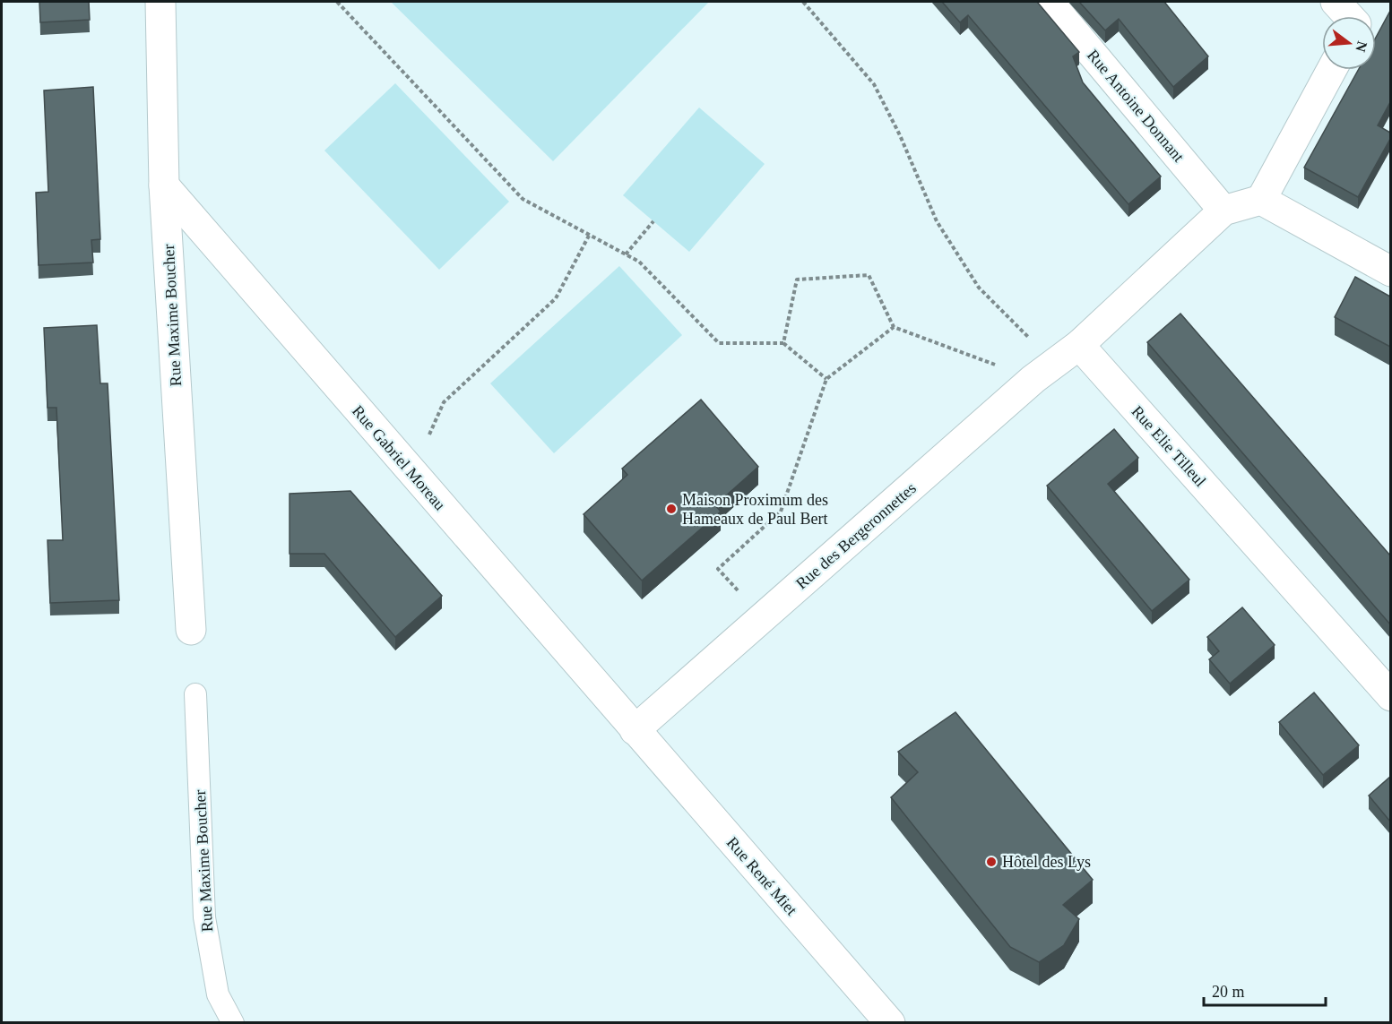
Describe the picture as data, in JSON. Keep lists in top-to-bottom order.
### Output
{
  "streets": {
    "street": [
      "Rue Antoine Donnant",
      "Rue Maxime Boucher",
      "Rue Elie Tilleul",
      "Rue Gabriel Moreau",
      "Rue des Bergeronnettes",
      "Rue René Miet"
    ]
  },
  "crossings": [
    ["Rue Maxime Boucher", "Rue Gabriel Moreau"],
    ["Rue Elie Tilleul", "Rue des Bergeronnettes"],
    ["Rue Gabriel Moreau", "Rue des Bergeronnettes"],
    ["Rue Gabriel Moreau", "Rue René Miet"],
    ["Rue des Bergeronnettes", "Rue René Miet"]
  ],
  "places": ["Maison Proximum des Hameaux de Paul Bert", "Hôtel des Lys"],
  "scale_bar": "20 m",
  "north": "right"
}
